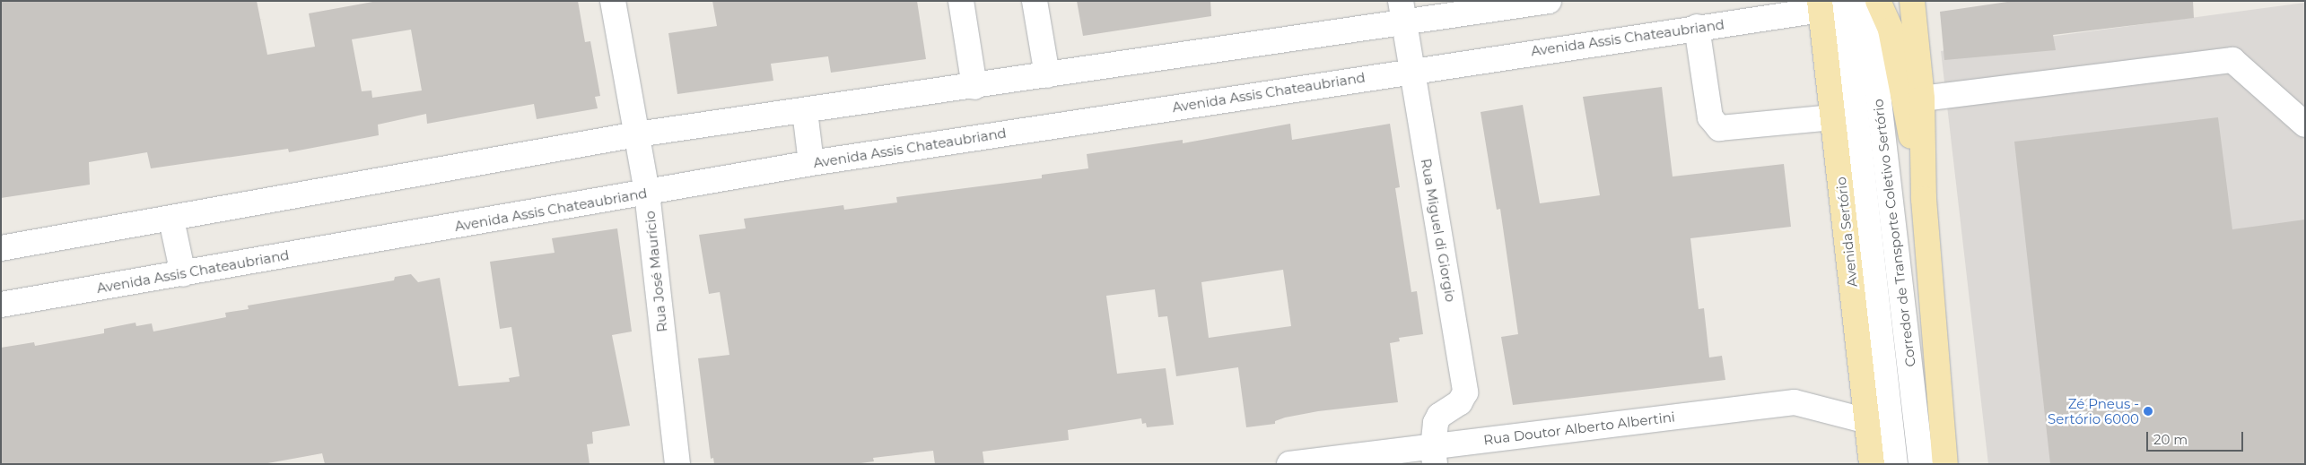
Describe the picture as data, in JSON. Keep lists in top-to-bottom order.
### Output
{
  "streets": {
    "main road": ["Avenida Sertório"],
    "street": [
      "Avenida Assis Chateaubriand",
      "Rua Miguel di Giorgio",
      "Corredor de Transporte Coletivo Sertório",
      "Rua José Maurício",
      "Rua Doutor Alberto Albertini"
    ]
  },
  "crossings": [
    ["Avenida Assis Chateaubriand", "Rua Miguel di Giorgio"],
    ["Avenida Assis Chateaubriand", "Avenida Sertório"],
    ["Avenida Assis Chateaubriand", "Corredor de Transporte Coletivo Sertório"],
    ["Avenida Assis Chateaubriand", "Rua José Maurício"],
    ["Rua Miguel di Giorgio", "Rua Doutor Alberto Albertini"],
    ["Avenida Sertório", "Corredor de Transporte Coletivo Sertório"],
    ["Avenida Sertório", "Rua Doutor Alberto Albertini"]
  ],
  "places": ["Zé Pneus - Sertório 6000"],
  "scale_bar": "20 m"
}
